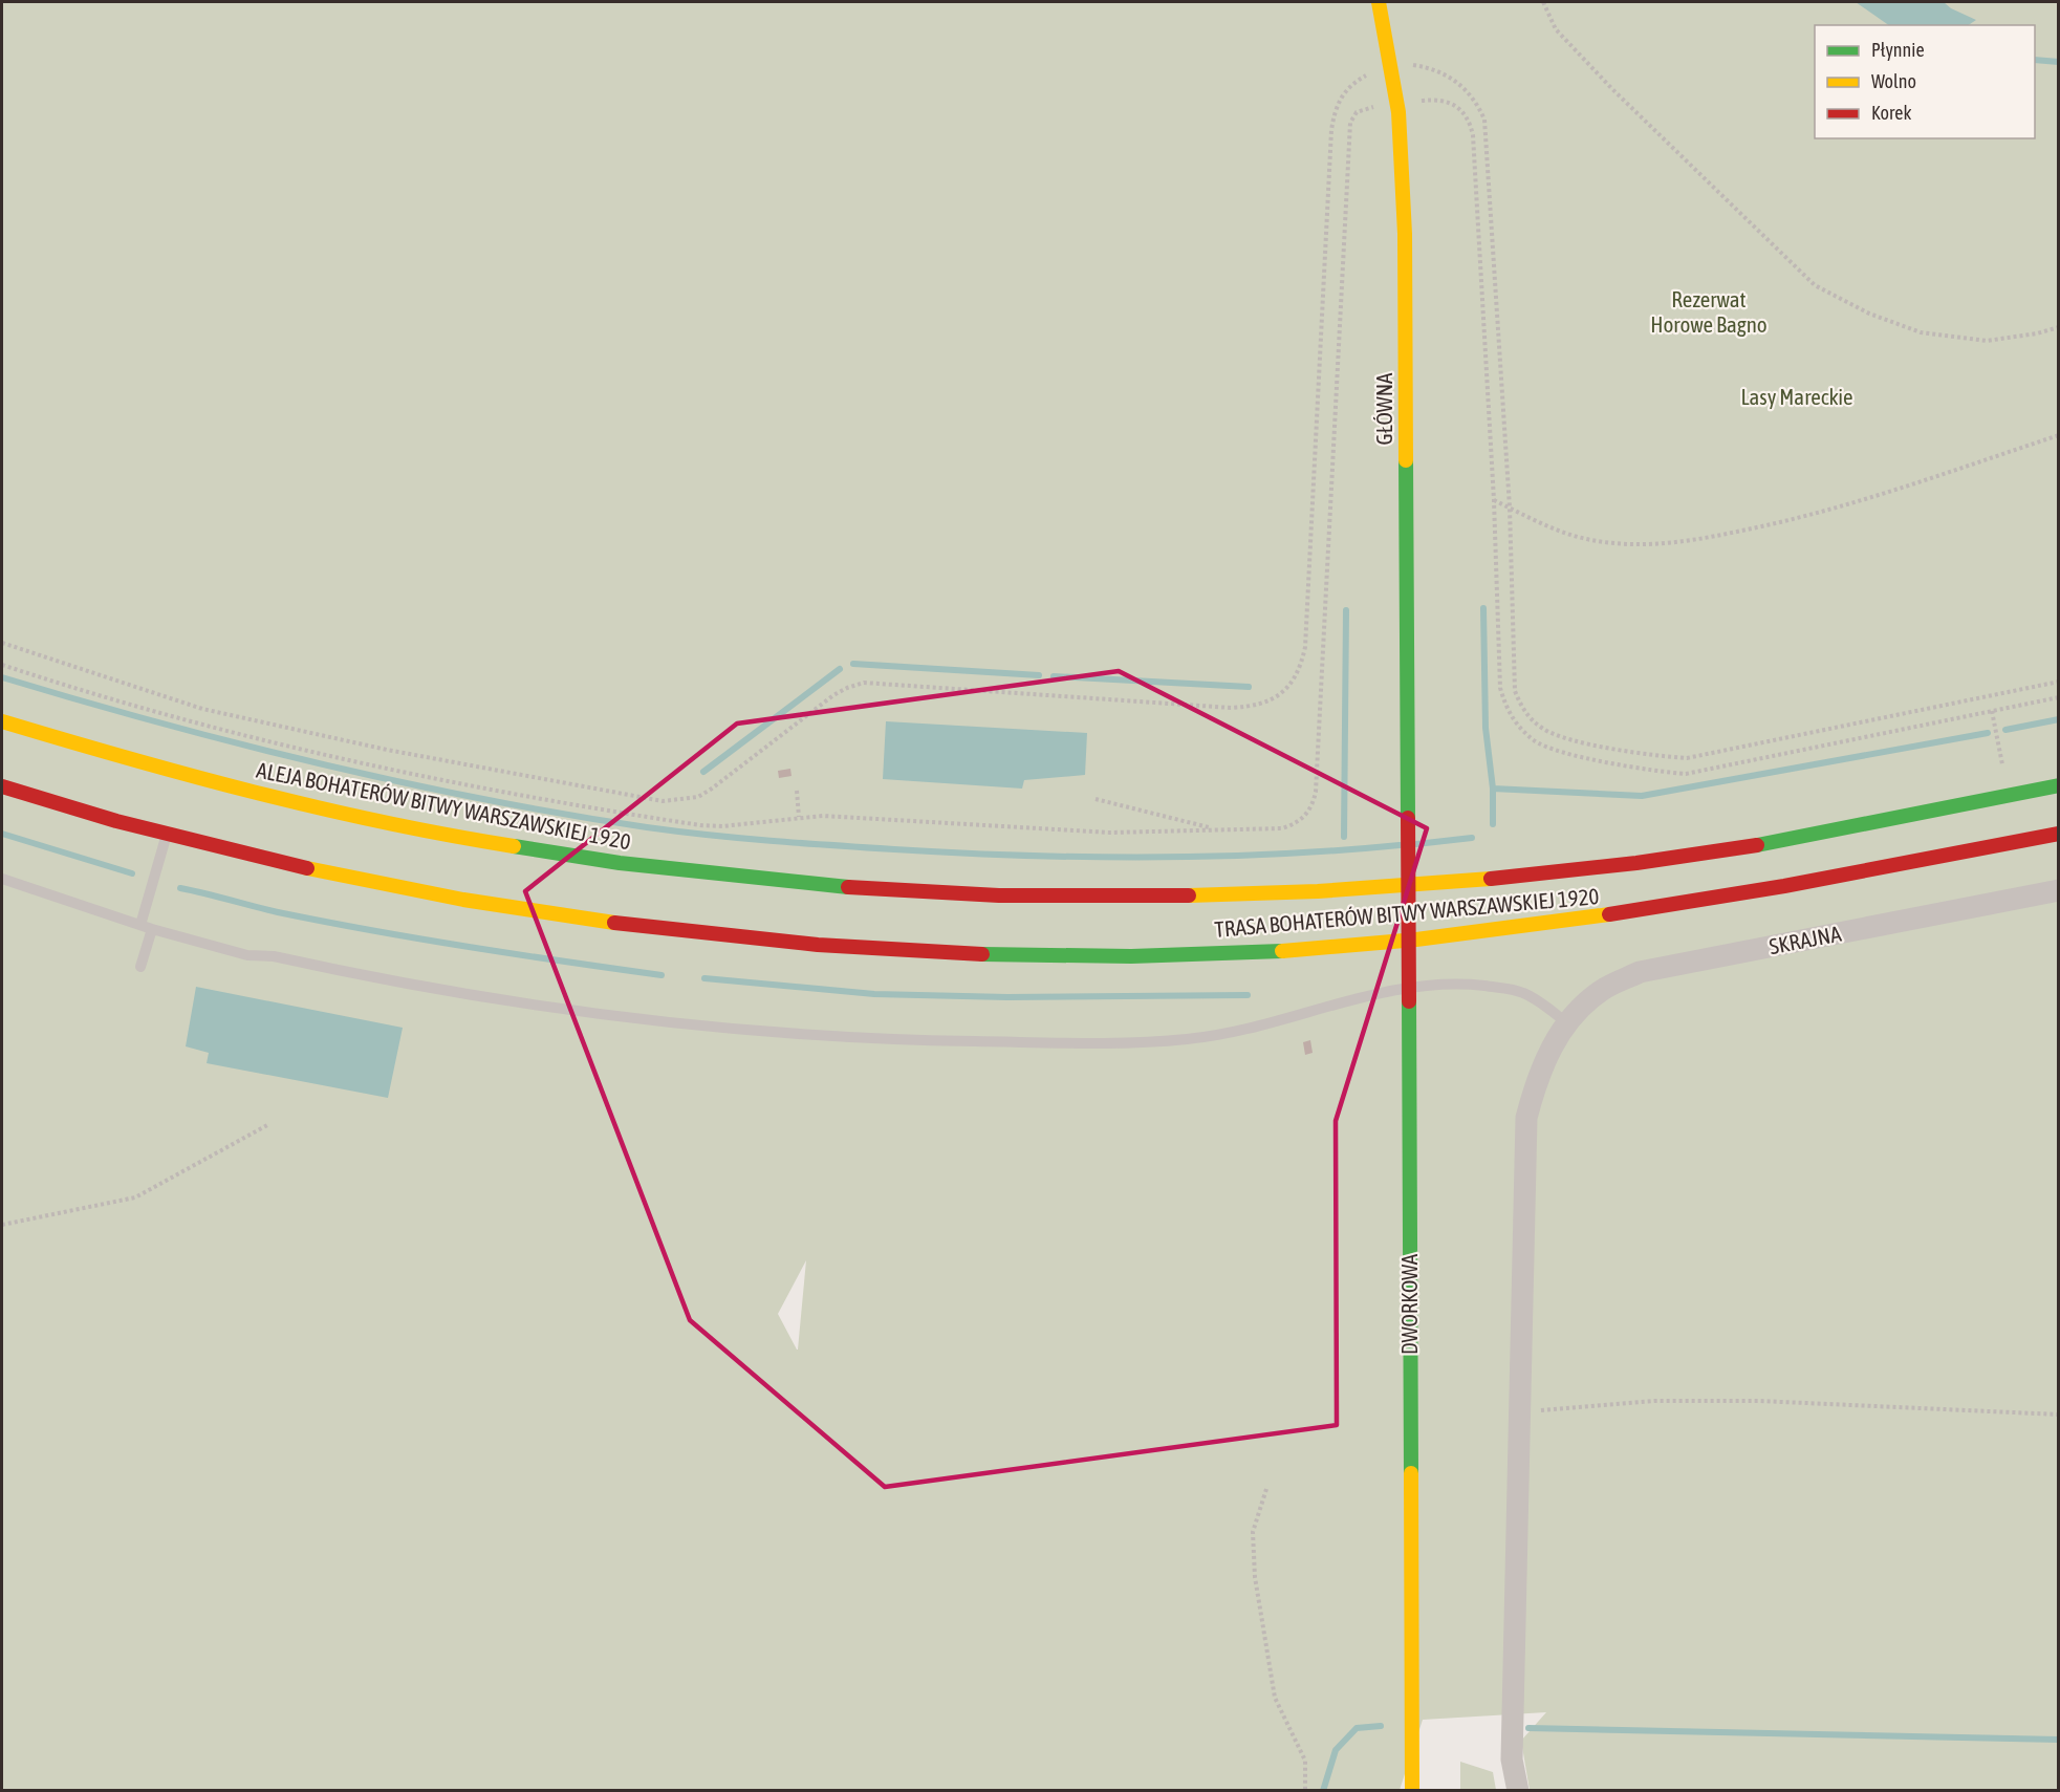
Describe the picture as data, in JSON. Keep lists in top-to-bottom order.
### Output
{
  "streets": {
    "main road": [
      "GŁÓWNA",
      "ALEJA BOHATERÓW BITWY WARSZAWSKIEJ 1920",
      "TRASA BOHATERÓW BITWY WARSZAWSKIEJ 1920",
      "DWORKOWA"
    ],
    "street": ["SKRAJNA"]
  },
  "crossings": [
    ["GŁÓWNA", "DWORKOWA"],
    ["ALEJA BOHATERÓW BITWY WARSZAWSKIEJ 1920", "TRASA BOHATERÓW BITWY WARSZAWSKIEJ 1920"]
  ],
  "parks": ["Rezerwat Horowe Bagno", "Lasy Mareckie"],
  "legend": ["Płynnie", "Wolno", "Korek"]
}
